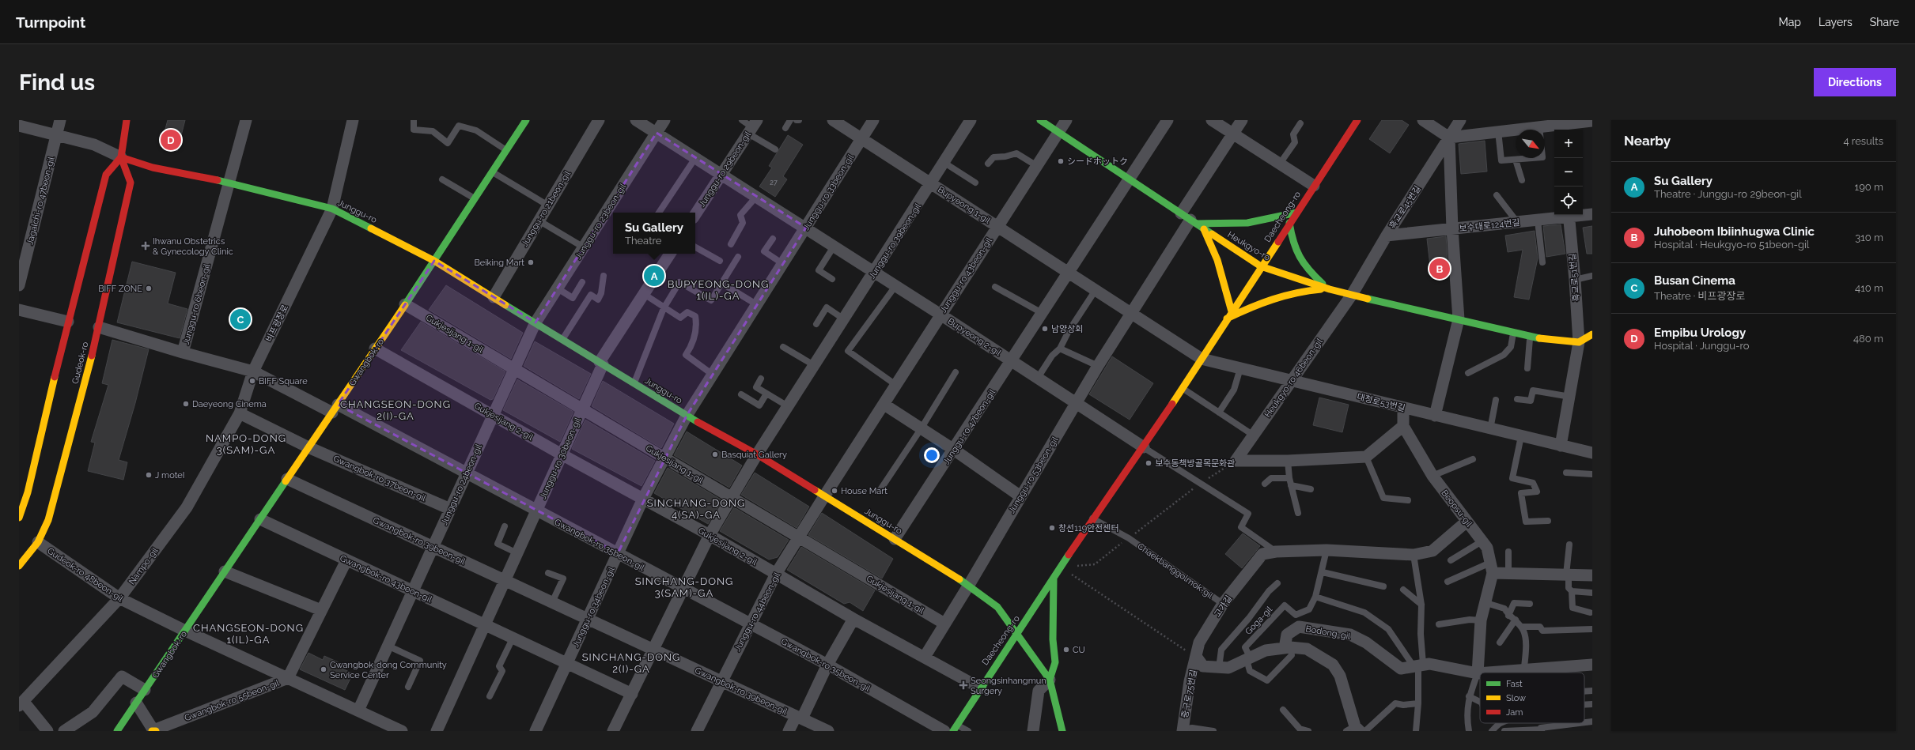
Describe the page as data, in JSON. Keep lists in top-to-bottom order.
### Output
{
  "streets": {
    "main road": [
      "Junggu-ro",
      "Daecheong-ro",
      "Heukgyo-ro",
      "Gwangbok-ro",
      "Gudeok-ro"
    ],
    "street": [
      "Junggu-ro 29beon-gil",
      "Junggu-ro 33beon-gil",
      "Jagalchi-ro 47beon-gil",
      "Bupyeong 1-gil",
      "흑교로45번길",
      "Junggu-ro 21beon-gil",
      "Junggu-ro 23beon-gil",
      "보수대로124번길",
      "Junggu-ro 39beon-gil",
      "Junggu-ro 43beon-gil",
      "흑교로51번길",
      "Junggu-ro 6beon-gil",
      "비프광장로",
      "Gukjesijang 1-gil",
      "Bupyeong 2-gil",
      "Heukgyo-ro 46beon-gil",
      "대청로53번길",
      "Gukjesijang 2-gil",
      "Junggu-ro 47beon-gil",
      "Junggu-ro 30beon-gil",
      "Junggu-ro 53beon-gil",
      "Gwangbok-ro 37beon-gil",
      "Junggu-ro 24beon-gil",
      "Beopsu-gil",
      "Gwangbok-ro 39beon-gil",
      "Gwangbok-ro 35beon-gil",
      "Nampo-gil",
      "Gudeok-ro 48beon-gil",
      "Gwangbok-ro 43beon-gil",
      "고가길",
      "Junggu-ro 34beon-gil",
      "Junggu-ro 44beon-gil",
      "Bodong-gil",
      "중구로75번길",
      "Gwangbok-ro 55beon-gil"
    ],
    "lane": ["Chaekbanggolmok-gil", "Goga-gil"]
  },
  "crossings": [
    ["Junggu-ro 29beon-gil", "Bupyeong 2-gil"],
    ["Junggu-ro 33beon-gil", "Bupyeong 1-gil"],
    ["Junggu-ro 33beon-gil", "Junggu-ro"],
    ["Junggu-ro 33beon-gil", "Bupyeong 2-gil"],
    ["Junggu-ro 33beon-gil", "Junggu-ro 34beon-gil"],
    ["Bupyeong 1-gil", "Daecheong-ro"],
    ["Bupyeong 1-gil", "Junggu-ro 39beon-gil"],
    ["Bupyeong 1-gil", "Junggu-ro 43beon-gil"],
    ["Bupyeong 1-gil", "대청로53번길"],
    ["Bupyeong 1-gil", "Junggu-ro 47beon-gil"],
    ["Bupyeong 1-gil", "Junggu-ro 53beon-gil"],
    ["흑교로45번길", "보수대로124번길"],
    ["흑교로45번길", "Heukgyo-ro"],
    ["흑교로45번길", "Heukgyo-ro 46beon-gil"],
    ["Junggu-ro 21beon-gil", "Junggu-ro"],
    ["Junggu-ro", "Daecheong-ro"],
    ["Junggu-ro", "Junggu-ro 23beon-gil"],
    ["Junggu-ro", "Junggu-ro 39beon-gil"],
    ["Junggu-ro", "Junggu-ro 43beon-gil"],
    ["Junggu-ro", "Junggu-ro 6beon-gil"],
    ["Junggu-ro", "비프광장로"],
    ["Junggu-ro", "Gwangbok-ro"],
    ["Junggu-ro", "Gudeok-ro"],
    ["Junggu-ro", "Junggu-ro 47beon-gil"],
    ["Junggu-ro", "Junggu-ro 30beon-gil"],
    ["Junggu-ro", "Junggu-ro 53beon-gil"],
    ["Junggu-ro", "Junggu-ro 24beon-gil"],
    ["Junggu-ro", "Junggu-ro 34beon-gil"],
    ["Junggu-ro", "Junggu-ro 44beon-gil"],
    ["Daecheong-ro", "Heukgyo-ro"],
    ["Daecheong-ro", "Bupyeong 2-gil"],
    ["Daecheong-ro", "대청로53번길"],
    ["Daecheong-ro", "Gukjesijang 2-gil"],
    ["Daecheong-ro", "Chaekbanggolmok-gil"],
    ["Junggu-ro 23beon-gil", "Bupyeong 2-gil"],
    ["Junggu-ro 23beon-gil", "Junggu-ro 24beon-gil"],
    ["보수대로124번길", "흑교로51번길"],
    ["Junggu-ro 39beon-gil", "Gukjesijang 1-gil"],
    ["Junggu-ro 39beon-gil", "Bupyeong 2-gil"],
    ["Junggu-ro 39beon-gil", "Gukjesijang 2-gil"],
    ["Junggu-ro 39beon-gil", "Gwangbok-ro 39beon-gil"],
    ["Junggu-ro 39beon-gil", "Gwangbok-ro 35beon-gil"],
    ["Junggu-ro 39beon-gil", "Gwangbok-ro 43beon-gil"],
    ["Heukgyo-ro", "Junggu-ro 43beon-gil"],
    ["Heukgyo-ro", "흑교로51번길"],
    ["Heukgyo-ro", "Heukgyo-ro 46beon-gil"],
    ["Heukgyo-ro", "Junggu-ro 47beon-gil"],
    ["Heukgyo-ro", "Junggu-ro 53beon-gil"],
    ["Junggu-ro 43beon-gil", "Bupyeong 2-gil"],
    ["Junggu-ro 43beon-gil", "Junggu-ro 44beon-gil"],
    ["흑교로51번길", "대청로53번길"],
    ["비프광장로", "Nampo-gil"],
    ["Gukjesijang 1-gil", "Gwangbok-ro"],
    ["Gukjesijang 1-gil", "Junggu-ro 30beon-gil"],
    ["Gukjesijang 1-gil", "Junggu-ro 53beon-gil"],
    ["Gukjesijang 1-gil", "Junggu-ro 24beon-gil"],
    ["Gukjesijang 1-gil", "Junggu-ro 34beon-gil"],
    ["Gukjesijang 1-gil", "Junggu-ro 44beon-gil"],
    ["Bupyeong 2-gil", "Junggu-ro 47beon-gil"],
    ["Bupyeong 2-gil", "Junggu-ro 53beon-gil"],
    ["Gwangbok-ro", "Gukjesijang 2-gil"],
    ["Gwangbok-ro", "Gwangbok-ro 37beon-gil"],
    ["Gwangbok-ro", "Gwangbok-ro 39beon-gil"],
    ["Gwangbok-ro", "Gwangbok-ro 35beon-gil"],
    ["Gwangbok-ro", "Gudeok-ro 48beon-gil"],
    ["Gwangbok-ro", "Gwangbok-ro 43beon-gil"],
    ["Gwangbok-ro", "Gwangbok-ro 55beon-gil"],
    ["Gudeok-ro", "Gudeok-ro 48beon-gil"],
    ["Heukgyo-ro 46beon-gil", "대청로53번길"],
    ["Heukgyo-ro 46beon-gil", "Chaekbanggolmok-gil"],
    ["Gukjesijang 2-gil", "Junggu-ro 30beon-gil"],
    ["Gukjesijang 2-gil", "Junggu-ro 53beon-gil"],
    ["Gukjesijang 2-gil", "Junggu-ro 24beon-gil"],
    ["Gukjesijang 2-gil", "Junggu-ro 34beon-gil"],
    ["Gukjesijang 2-gil", "Junggu-ro 44beon-gil"],
    ["Junggu-ro 30beon-gil", "Gwangbok-ro 39beon-gil"],
    ["Junggu-ro 30beon-gil", "Gwangbok-ro 35beon-gil"],
    ["Junggu-ro 30beon-gil", "Gwangbok-ro 43beon-gil"],
    ["Gwangbok-ro 37beon-gil", "Junggu-ro 24beon-gil"],
    ["Junggu-ro 24beon-gil", "Gwangbok-ro 39beon-gil"],
    ["Junggu-ro 24beon-gil", "Gwangbok-ro 35beon-gil"],
    ["Junggu-ro 24beon-gil", "Gudeok-ro 48beon-gil"],
    ["Junggu-ro 24beon-gil", "Gwangbok-ro 43beon-gil"],
    ["Beopsu-gil", "고가길"],
    ["Gwangbok-ro 39beon-gil", "Junggu-ro 34beon-gil"],
    ["Gwangbok-ro 39beon-gil", "Junggu-ro 44beon-gil"],
    ["Gwangbok-ro 35beon-gil", "Junggu-ro 34beon-gil"],
    ["Gwangbok-ro 35beon-gil", "Junggu-ro 44beon-gil"],
    ["Nampo-gil", "Gudeok-ro 48beon-gil"],
    ["Chaekbanggolmok-gil", "고가길"],
    ["Gudeok-ro 48beon-gil", "Gwangbok-ro 55beon-gil"],
    ["Gwangbok-ro 43beon-gil", "Junggu-ro 34beon-gil"],
    ["Gwangbok-ro 43beon-gil", "Gwangbok-ro 55beon-gil"],
    ["고가길", "Goga-gil"],
    ["고가길", "중구로75번길"],
    ["Goga-gil", "Bodong-gil"]
  ],
  "districts": [
    "BUPYEONG-DONG 1(IL)-GA",
    "CHANGSEON-DONG 2(I)-GA",
    "NAMPO-DONG 3(SAM)-GA",
    "SINCHANG-DONG 4(SA)-GA",
    "SINCHANG-DONG 3(SAM)-GA",
    "CHANGSEON-DONG 1(IL)-GA",
    "SINCHANG-DONG 2(I)-GA"
  ],
  "places": {
    "other": [
      "シードホットク",
      "Beiking Mart",
      "BIFF ZONE",
      "남양상회",
      "BIFF Square",
      "Daeyeong Cinema",
      "Basquiat Gallery",
      "보수동책방골목문화관",
      "J moteI",
      "House Mart",
      "창선119안전센터",
      "CU",
      "Gwangbok-dong Community Service Center"
    ],
    "health": ["Ihwanu Obstetrics & Gynecology Clinic", "Seongsinhangmun Surgery"]
  },
  "house_numbers": ["27"],
  "legend": ["Fast", "Slow", "Jam"],
  "north": "bottom right",
  "page": {
    "header": "Turnpoint",
    "nav": ["Map", "Layers", "Share"],
    "buttons": "Directions",
    "title": "Find us",
    "heading": ["Nearby", "4 results"],
    "pins": [
      "D",
      "B",
      "A",
      "C"
    ],
    "map_buttons": ["+", "−"],
    "list": [
      {
        "mark": "A",
        "name": "Su Gallery",
        "note": "Theatre · Junggu-ro 29beon-gil",
        "value": "190 m"
      },
      {
        "mark": "B",
        "name": "Juhobeom Ibiinhugwa Clinic",
        "note": "Hospital · Heukgyo-ro 51beon-gil",
        "value": "310 m"
      },
      {
        "mark": "C",
        "name": "Busan Cinema",
        "note": "Theatre · 비프광장로",
        "value": "410 m"
      },
      {
        "mark": "D",
        "name": "Empibu Urology",
        "note": "Hospital · Junggu-ro",
        "value": "480 m"
      }
    ],
    "popup": ["Su Gallery", "Theatre"]
  }
}
